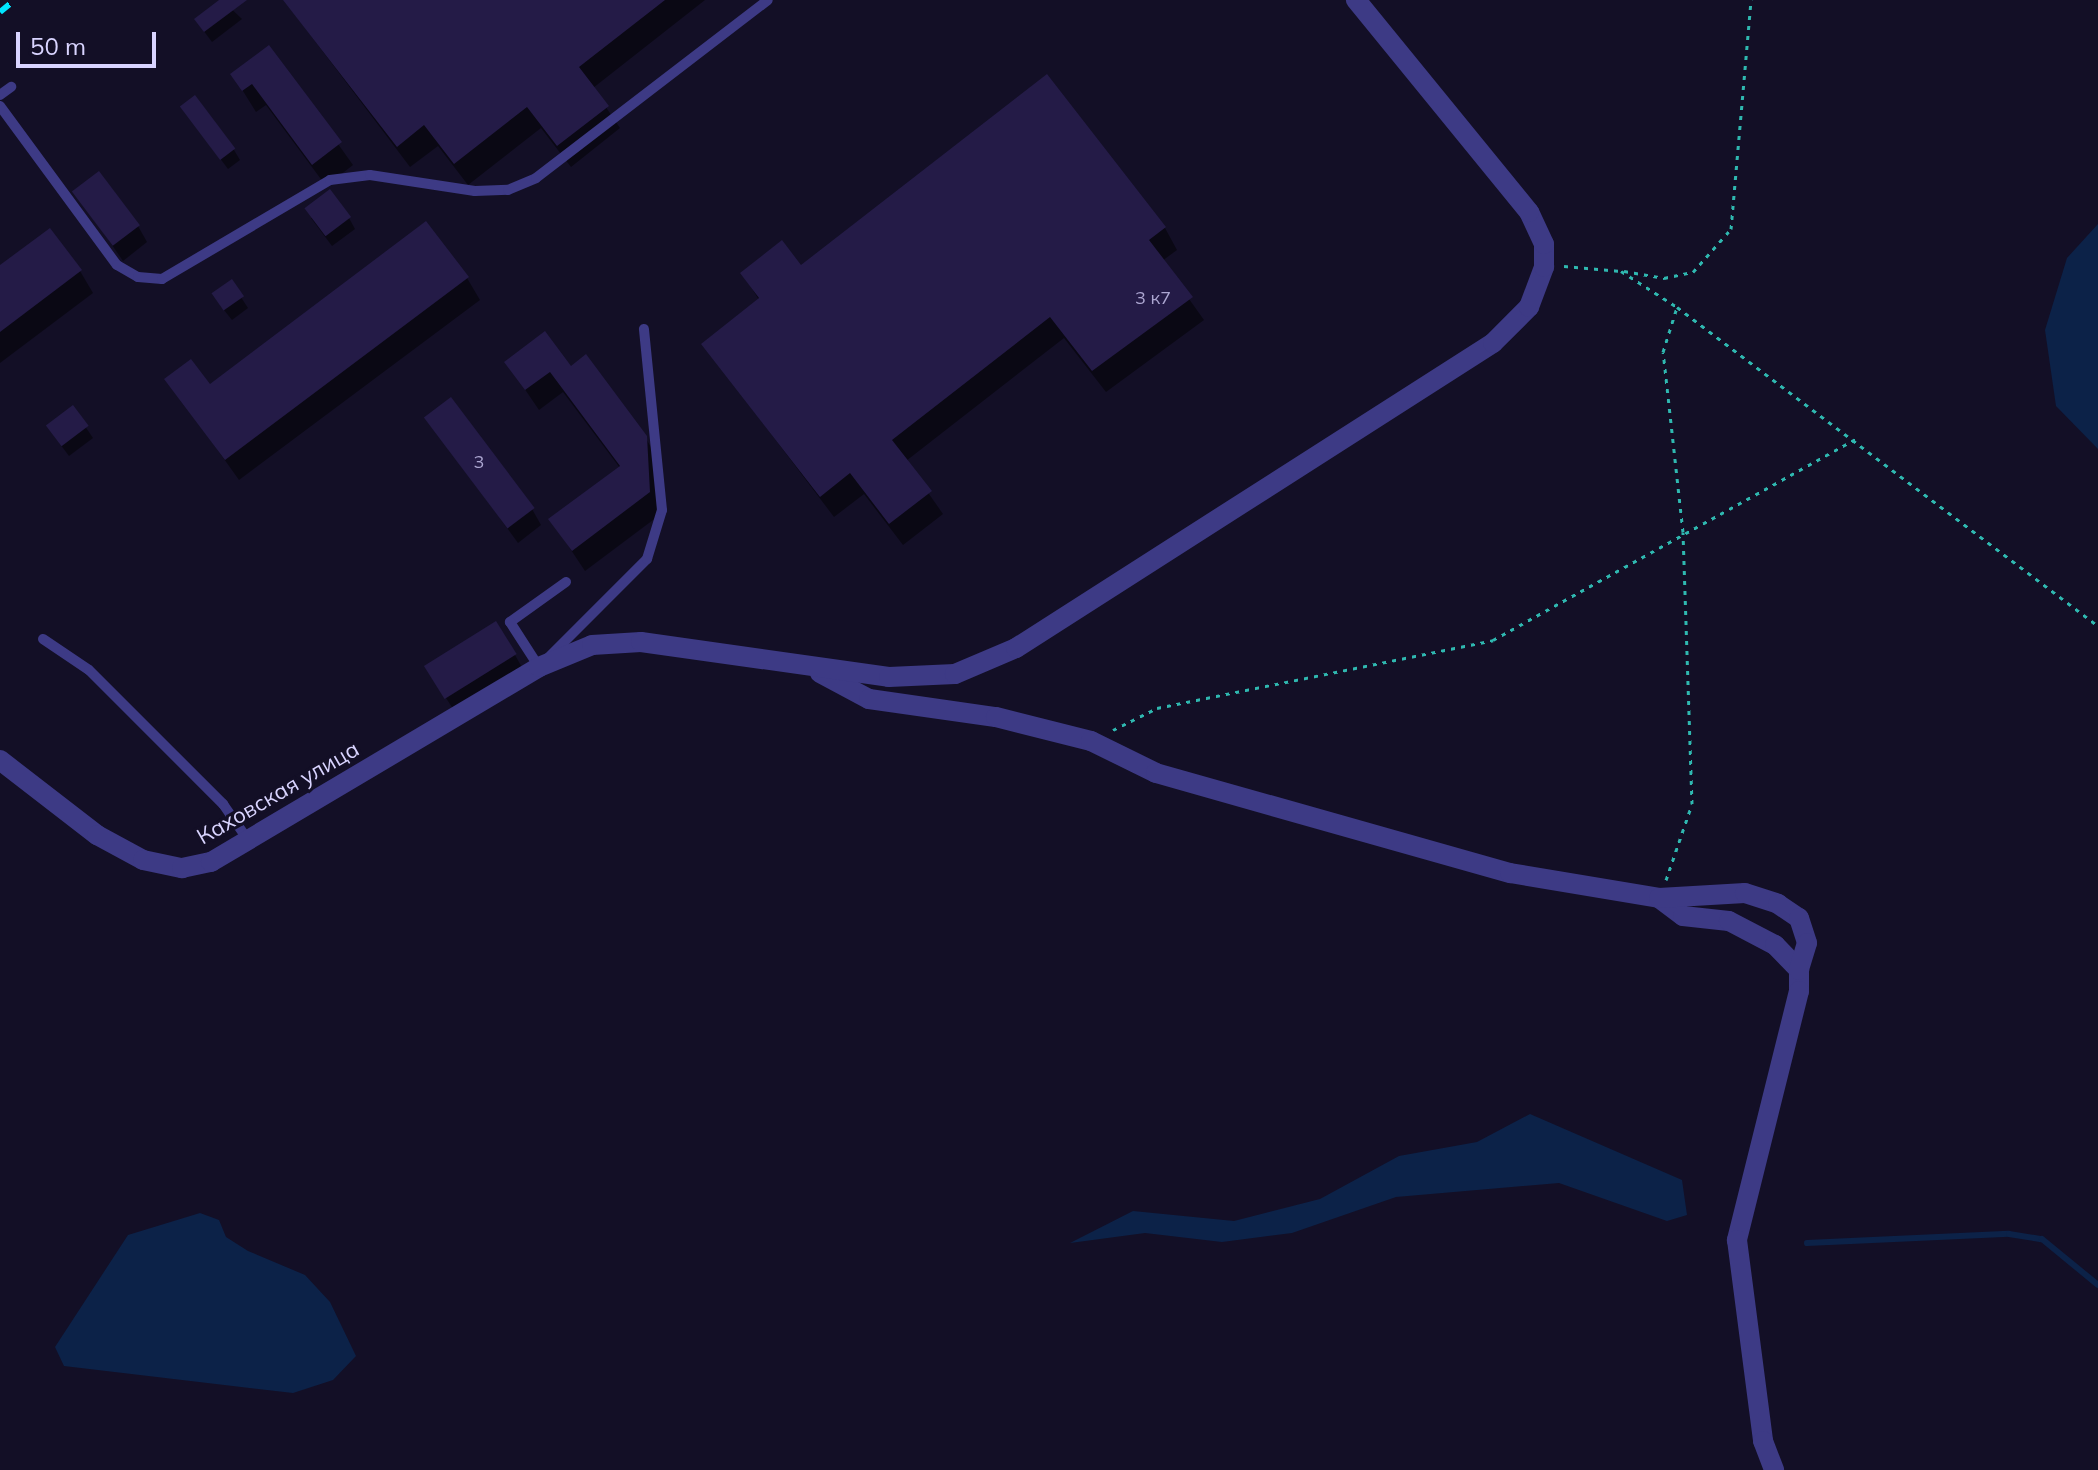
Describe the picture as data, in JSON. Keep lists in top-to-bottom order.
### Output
{
  "streets": {
    "street": ["Каховская улица"]
  },
  "house_numbers": ["3 к7", "3"],
  "scale_bar": "50 m"
}
